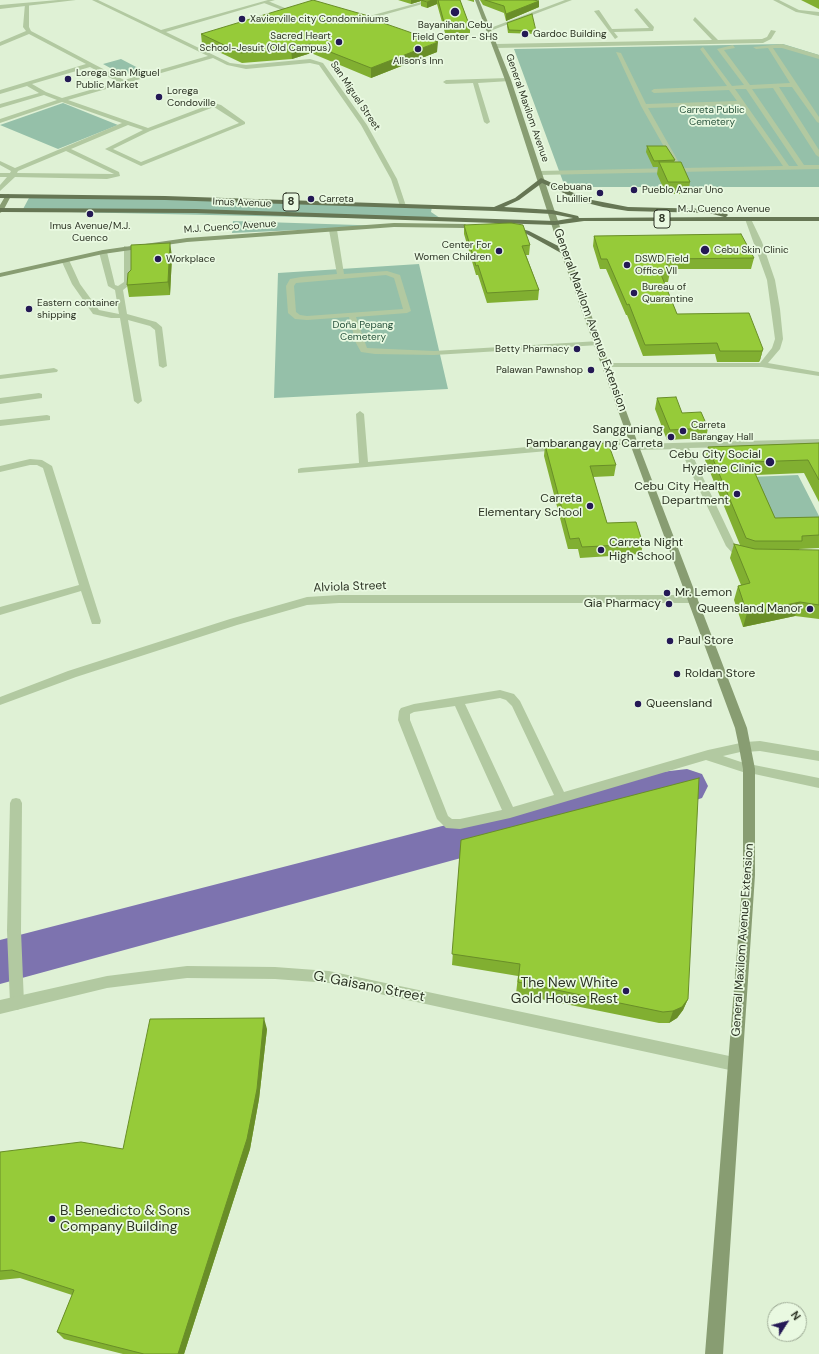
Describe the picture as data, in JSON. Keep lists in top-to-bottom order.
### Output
{
  "streets": {
    "main road": [
      "General Maxilom Avenue",
      "8",
      "Imus Avenue",
      "M.J. Cuenco Avenue",
      "General Maxilom Avenue Extension"
    ],
    "street": ["San Miguel Street", "Alviola Street", "G. Gaisano Street"]
  },
  "crossings": [
    ["San Miguel Street", "Imus Avenue"],
    ["General Maxilom Avenue", "Imus Avenue"],
    ["General Maxilom Avenue", "M.J. Cuenco Avenue"],
    ["General Maxilom Avenue", "General Maxilom Avenue Extension"],
    ["8", "Imus Avenue"],
    ["Imus Avenue", "M.J. Cuenco Avenue"],
    ["Imus Avenue", "General Maxilom Avenue Extension"],
    ["M.J. Cuenco Avenue", "General Maxilom Avenue Extension"],
    ["General Maxilom Avenue Extension", "Alviola Street"],
    ["General Maxilom Avenue Extension", "G. Gaisano Street"]
  ],
  "parks": ["Carreta Public Cemetery", "Doña Pepang Cemetery"],
  "places": [
    "Bayanihan Cebu Field Center - SHS",
    "Xavierville city Condominiums",
    "Gardoc Building",
    "Sacred Heart School-Jesuit (Old Campus)",
    "Allson's Inn",
    "Lorega San Miguel Public Market",
    "Lorega Condoville",
    "Pueblo Aznar Uno",
    "Cebuana Lhuillier",
    "Carreta",
    "Imus Avenue/M.J. Cuenco",
    "Cebu Skin Clinic",
    "Center For Women Children",
    "Workplace",
    "DSWD Field Office VII",
    "Bureau of Quarantine",
    "Eastern container shipping",
    "Betty Pharmacy",
    "Palawan Pawnshop",
    "Carreta Barangay Hall",
    "Sangguniang Pambarangay ng Carreta",
    "Cebu City Social Hygiene Clinic",
    "Cebu City Health Department",
    "Carreta Elementary School",
    "Carreta Night High School",
    "Mr. Lemon",
    "Gia Pharmacy",
    "Queensland Manor",
    "Paul Store",
    "Roldan Store",
    "Queensland",
    "The New White Gold House Rest",
    "B. Benedicto & Sons Company Building"
  ],
  "north": "top right"
}
